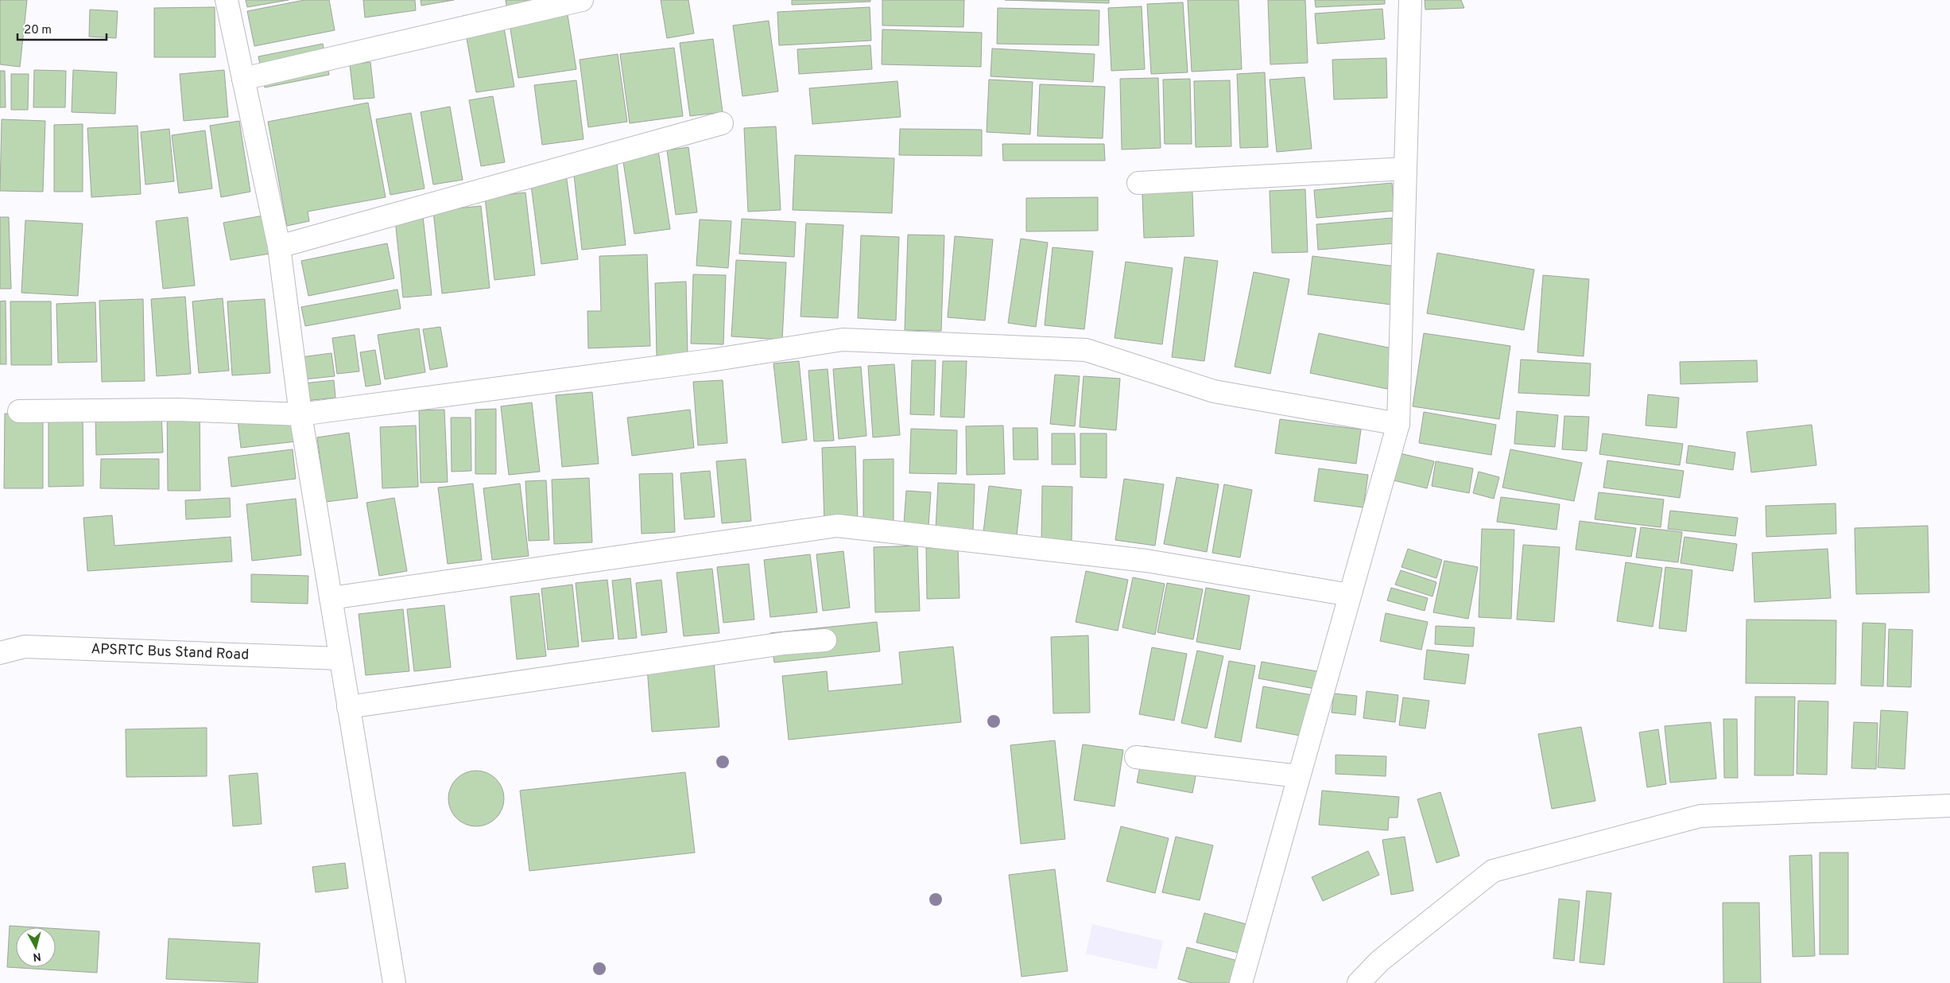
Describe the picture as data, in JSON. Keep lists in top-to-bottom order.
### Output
{
  "streets": {
    "street": ["APSRTC Bus Stand Road"]
  },
  "scale_bar": "20 m",
  "north": "bottom"
}
